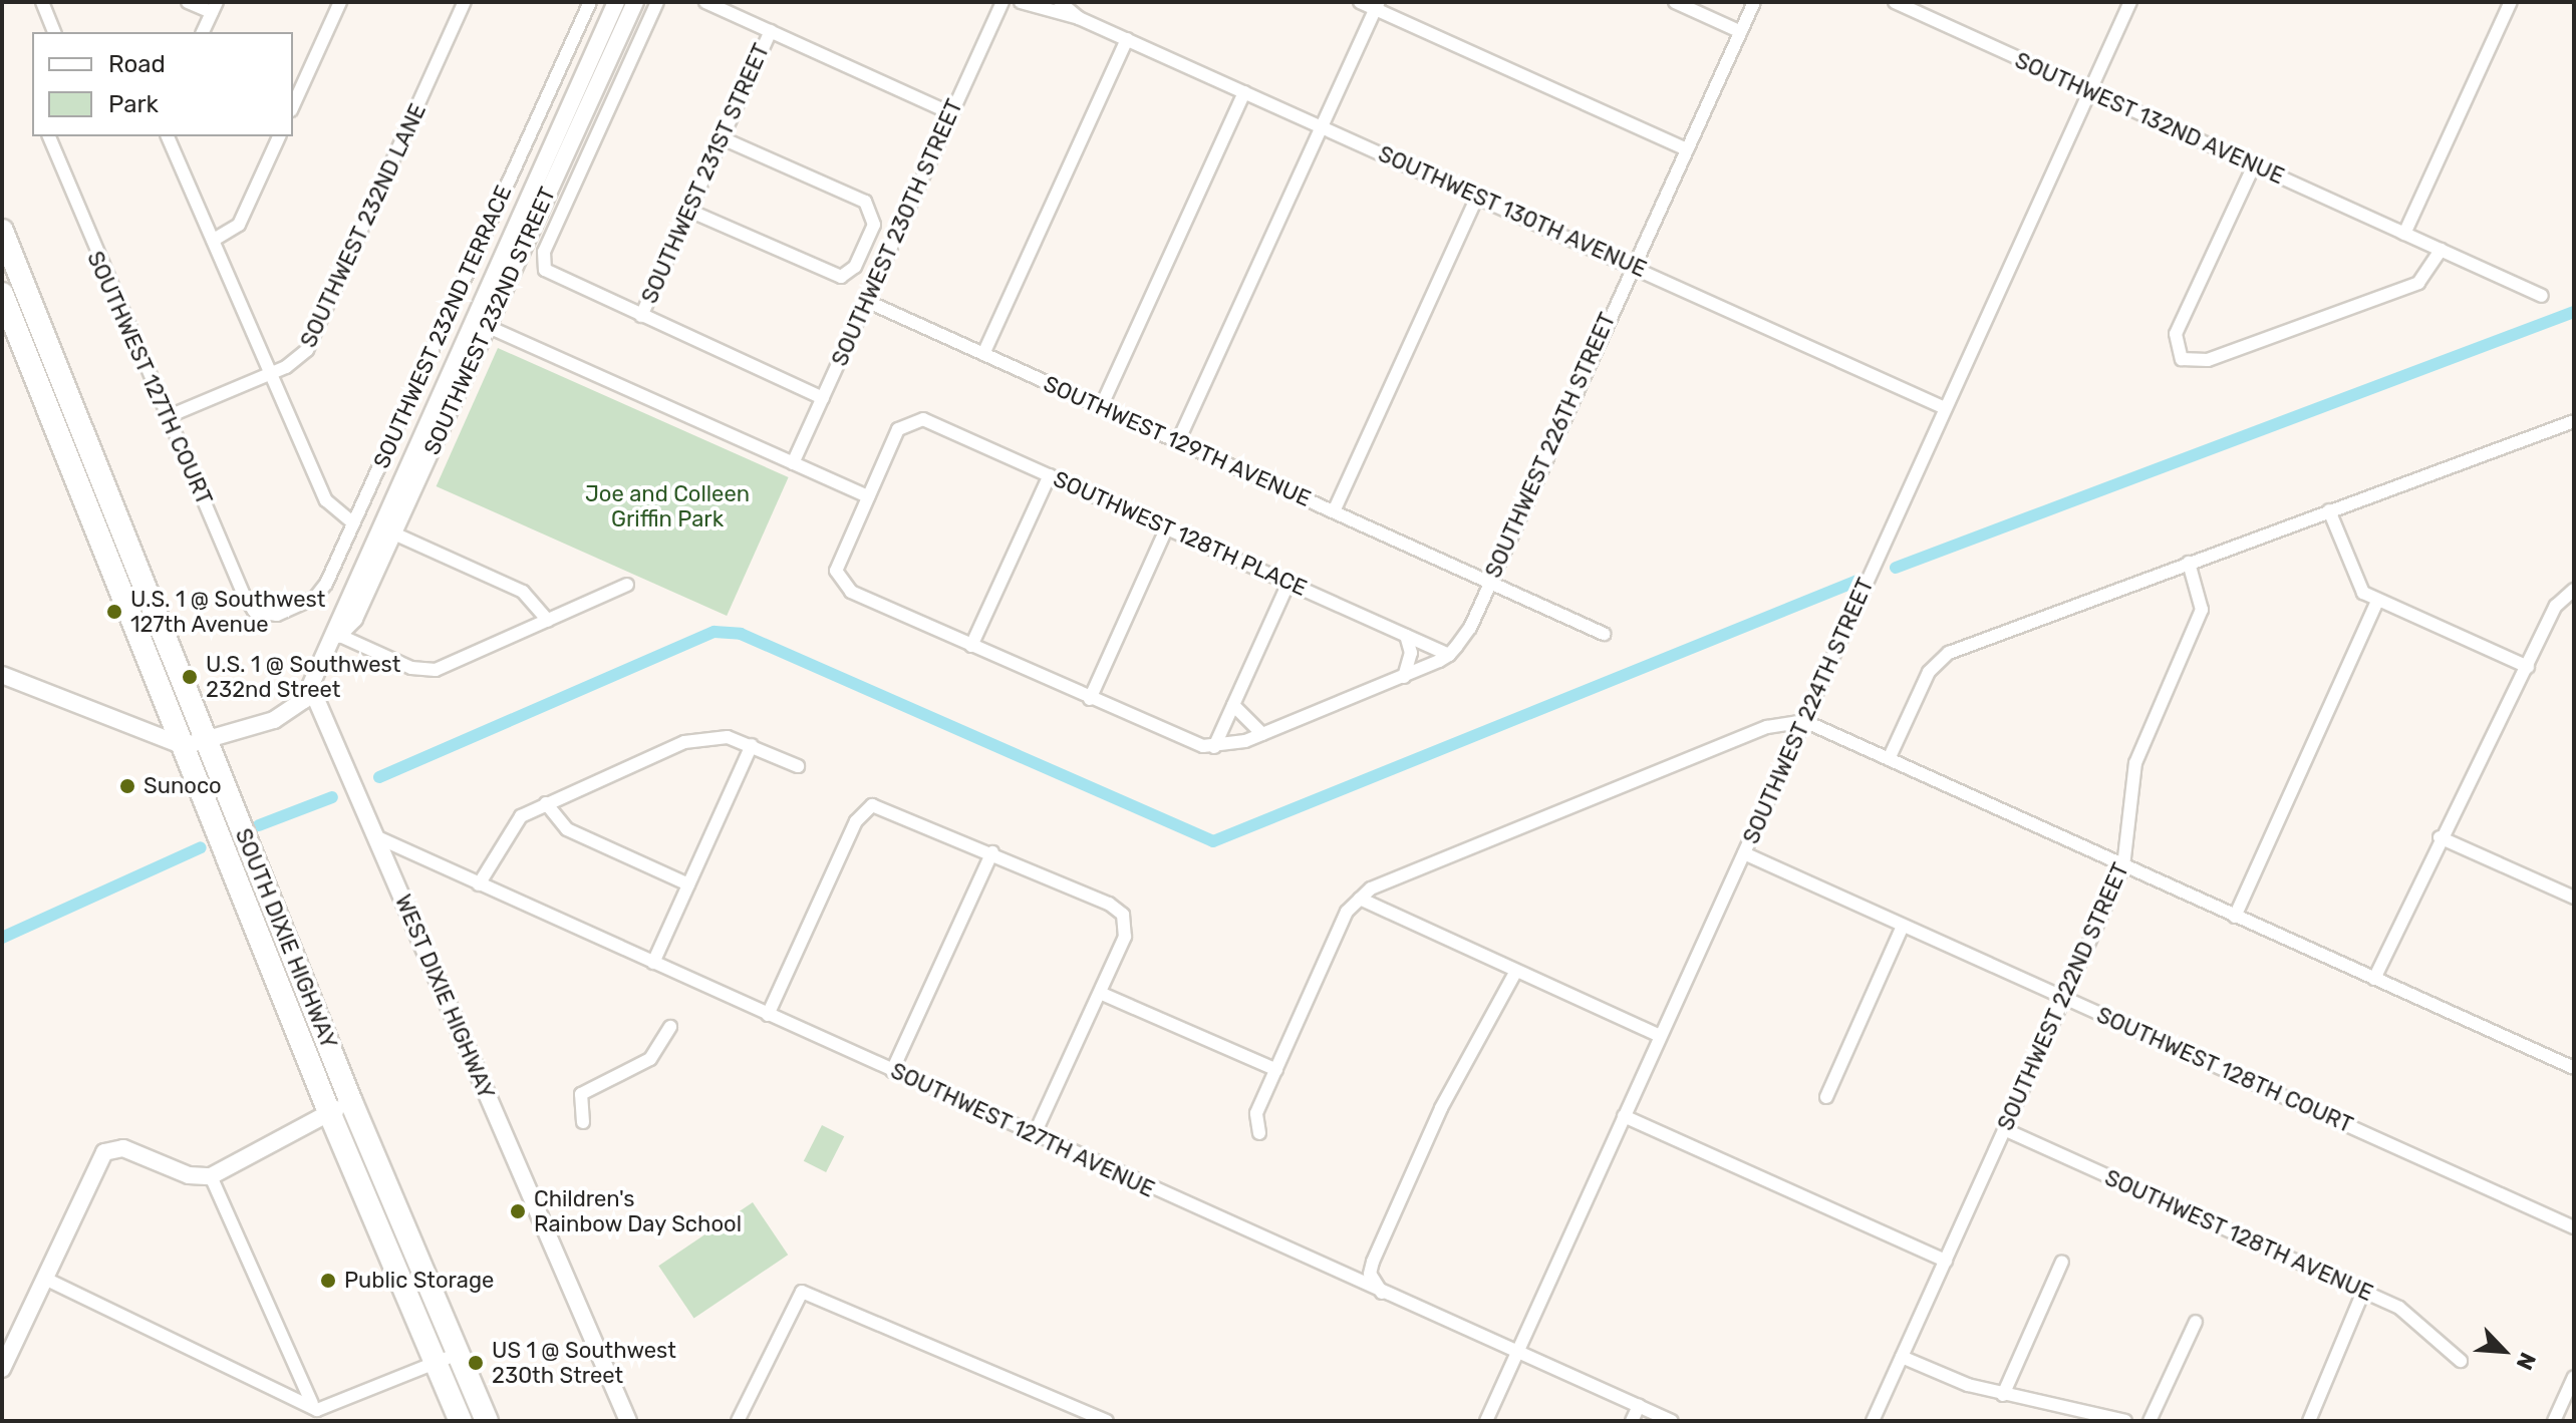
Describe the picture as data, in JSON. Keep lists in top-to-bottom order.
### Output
{
  "streets": {
    "highway": ["SOUTH DIXIE HIGHWAY"],
    "street": [
      "SOUTHWEST 132ND AVENUE",
      "SOUTHWEST 231ST STREET",
      "SOUTHWEST 130TH AVENUE",
      "SOUTHWEST 232ND LANE",
      "SOUTHWEST 230TH STREET",
      "SOUTHWEST 232ND STREET",
      "SOUTHWEST 232ND TERRACE",
      "SOUTHWEST 127TH COURT",
      "SOUTHWEST 129TH AVENUE",
      "SOUTHWEST 226TH STREET",
      "SOUTHWEST 128TH PLACE",
      "SOUTHWEST 224TH STREET",
      "WEST DIXIE HIGHWAY",
      "SOUTHWEST 222ND STREET",
      "SOUTHWEST 128TH COURT",
      "SOUTHWEST 127TH AVENUE",
      "SOUTHWEST 128TH AVENUE"
    ]
  },
  "crossings": [
    ["SOUTHWEST 132ND AVENUE", "SOUTHWEST 224TH STREET"],
    ["SOUTHWEST 130TH AVENUE", "SOUTHWEST 226TH STREET"],
    ["SOUTHWEST 130TH AVENUE", "SOUTHWEST 224TH STREET"],
    ["SOUTHWEST 232ND LANE", "SOUTHWEST 127TH COURT"],
    ["SOUTHWEST 230TH STREET", "SOUTHWEST 129TH AVENUE"],
    ["SOUTHWEST 232ND STREET", "SOUTH DIXIE HIGHWAY"],
    ["SOUTHWEST 232ND STREET", "WEST DIXIE HIGHWAY"],
    ["SOUTHWEST 232ND TERRACE", "SOUTHWEST 127TH COURT"],
    ["SOUTHWEST 129TH AVENUE", "SOUTHWEST 226TH STREET"],
    ["SOUTHWEST 226TH STREET", "SOUTHWEST 128TH PLACE"],
    ["SOUTHWEST 224TH STREET", "SOUTHWEST 128TH COURT"],
    ["SOUTHWEST 224TH STREET", "SOUTHWEST 127TH AVENUE"],
    ["WEST DIXIE HIGHWAY", "SOUTHWEST 127TH AVENUE"],
    ["SOUTHWEST 222ND STREET", "SOUTHWEST 128TH COURT"],
    ["SOUTHWEST 222ND STREET", "SOUTHWEST 128TH AVENUE"]
  ],
  "parks": ["Joe and Colleen Griffin Park"],
  "places": [
    "U.S. 1 @ Southwest 127th Avenue",
    "U.S. 1 @ Southwest 232nd Street",
    "Sunoco",
    "Children's Rainbow Day School",
    "Public Storage",
    "US 1 @ Southwest 230th Street"
  ],
  "legend": ["Road", "Park"],
  "north": "bottom right"
}
